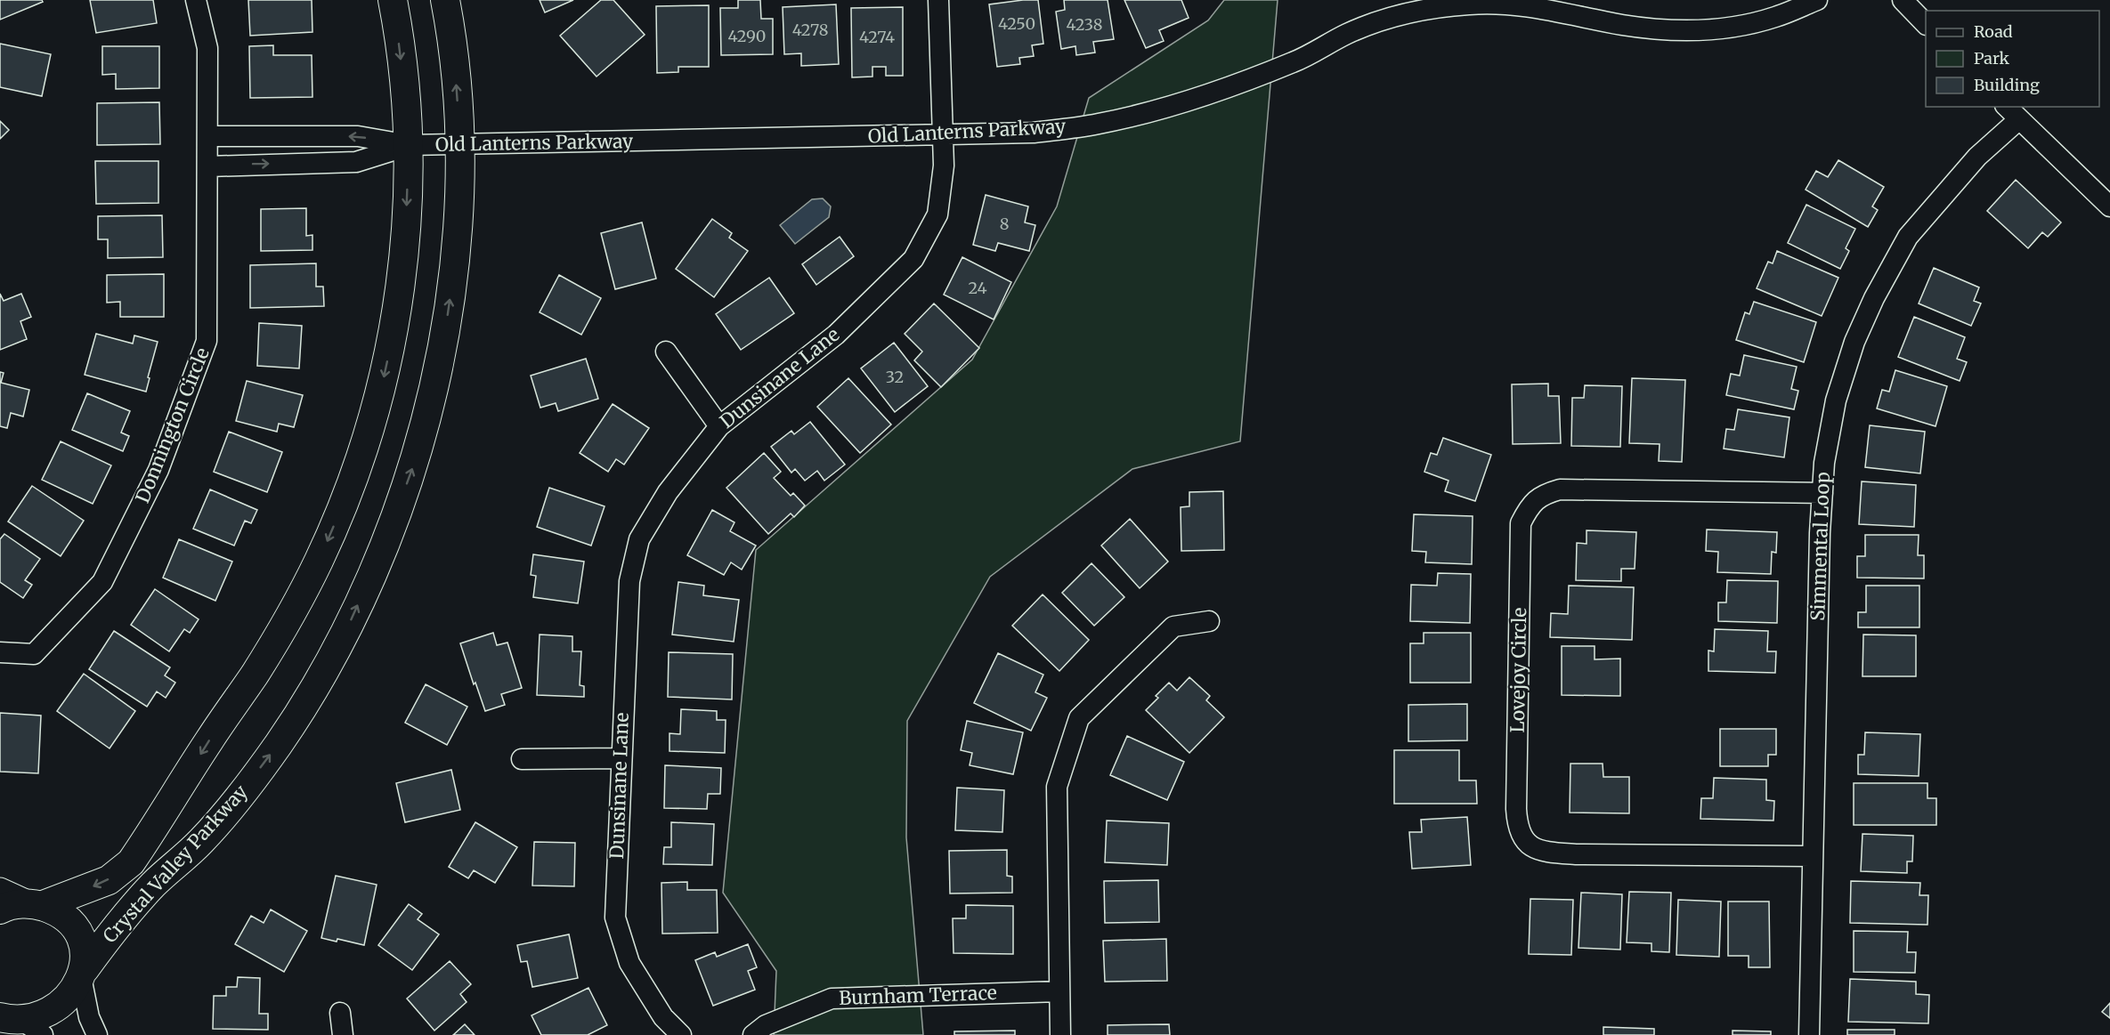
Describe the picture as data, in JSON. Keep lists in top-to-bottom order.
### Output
{
  "streets": {
    "main road": ["Crystal Valley Parkway"],
    "street": [
      "Old Lanterns Parkway",
      "Dunsinane Lane",
      "Donnington Circle",
      "Simmental Loop",
      "Lovejoy Circle",
      "Burnham Terrace"
    ]
  },
  "crossings": [
    ["Old Lanterns Parkway", "Dunsinane Lane"],
    ["Old Lanterns Parkway", "Donnington Circle"],
    ["Old Lanterns Parkway", "Crystal Valley Parkway"],
    ["Simmental Loop", "Lovejoy Circle"]
  ],
  "house_numbers": [
    "4250",
    "4238",
    "4278",
    "4290",
    "4274",
    "8",
    "24",
    "32"
  ],
  "legend": ["Road", "Park", "Building"]
}
